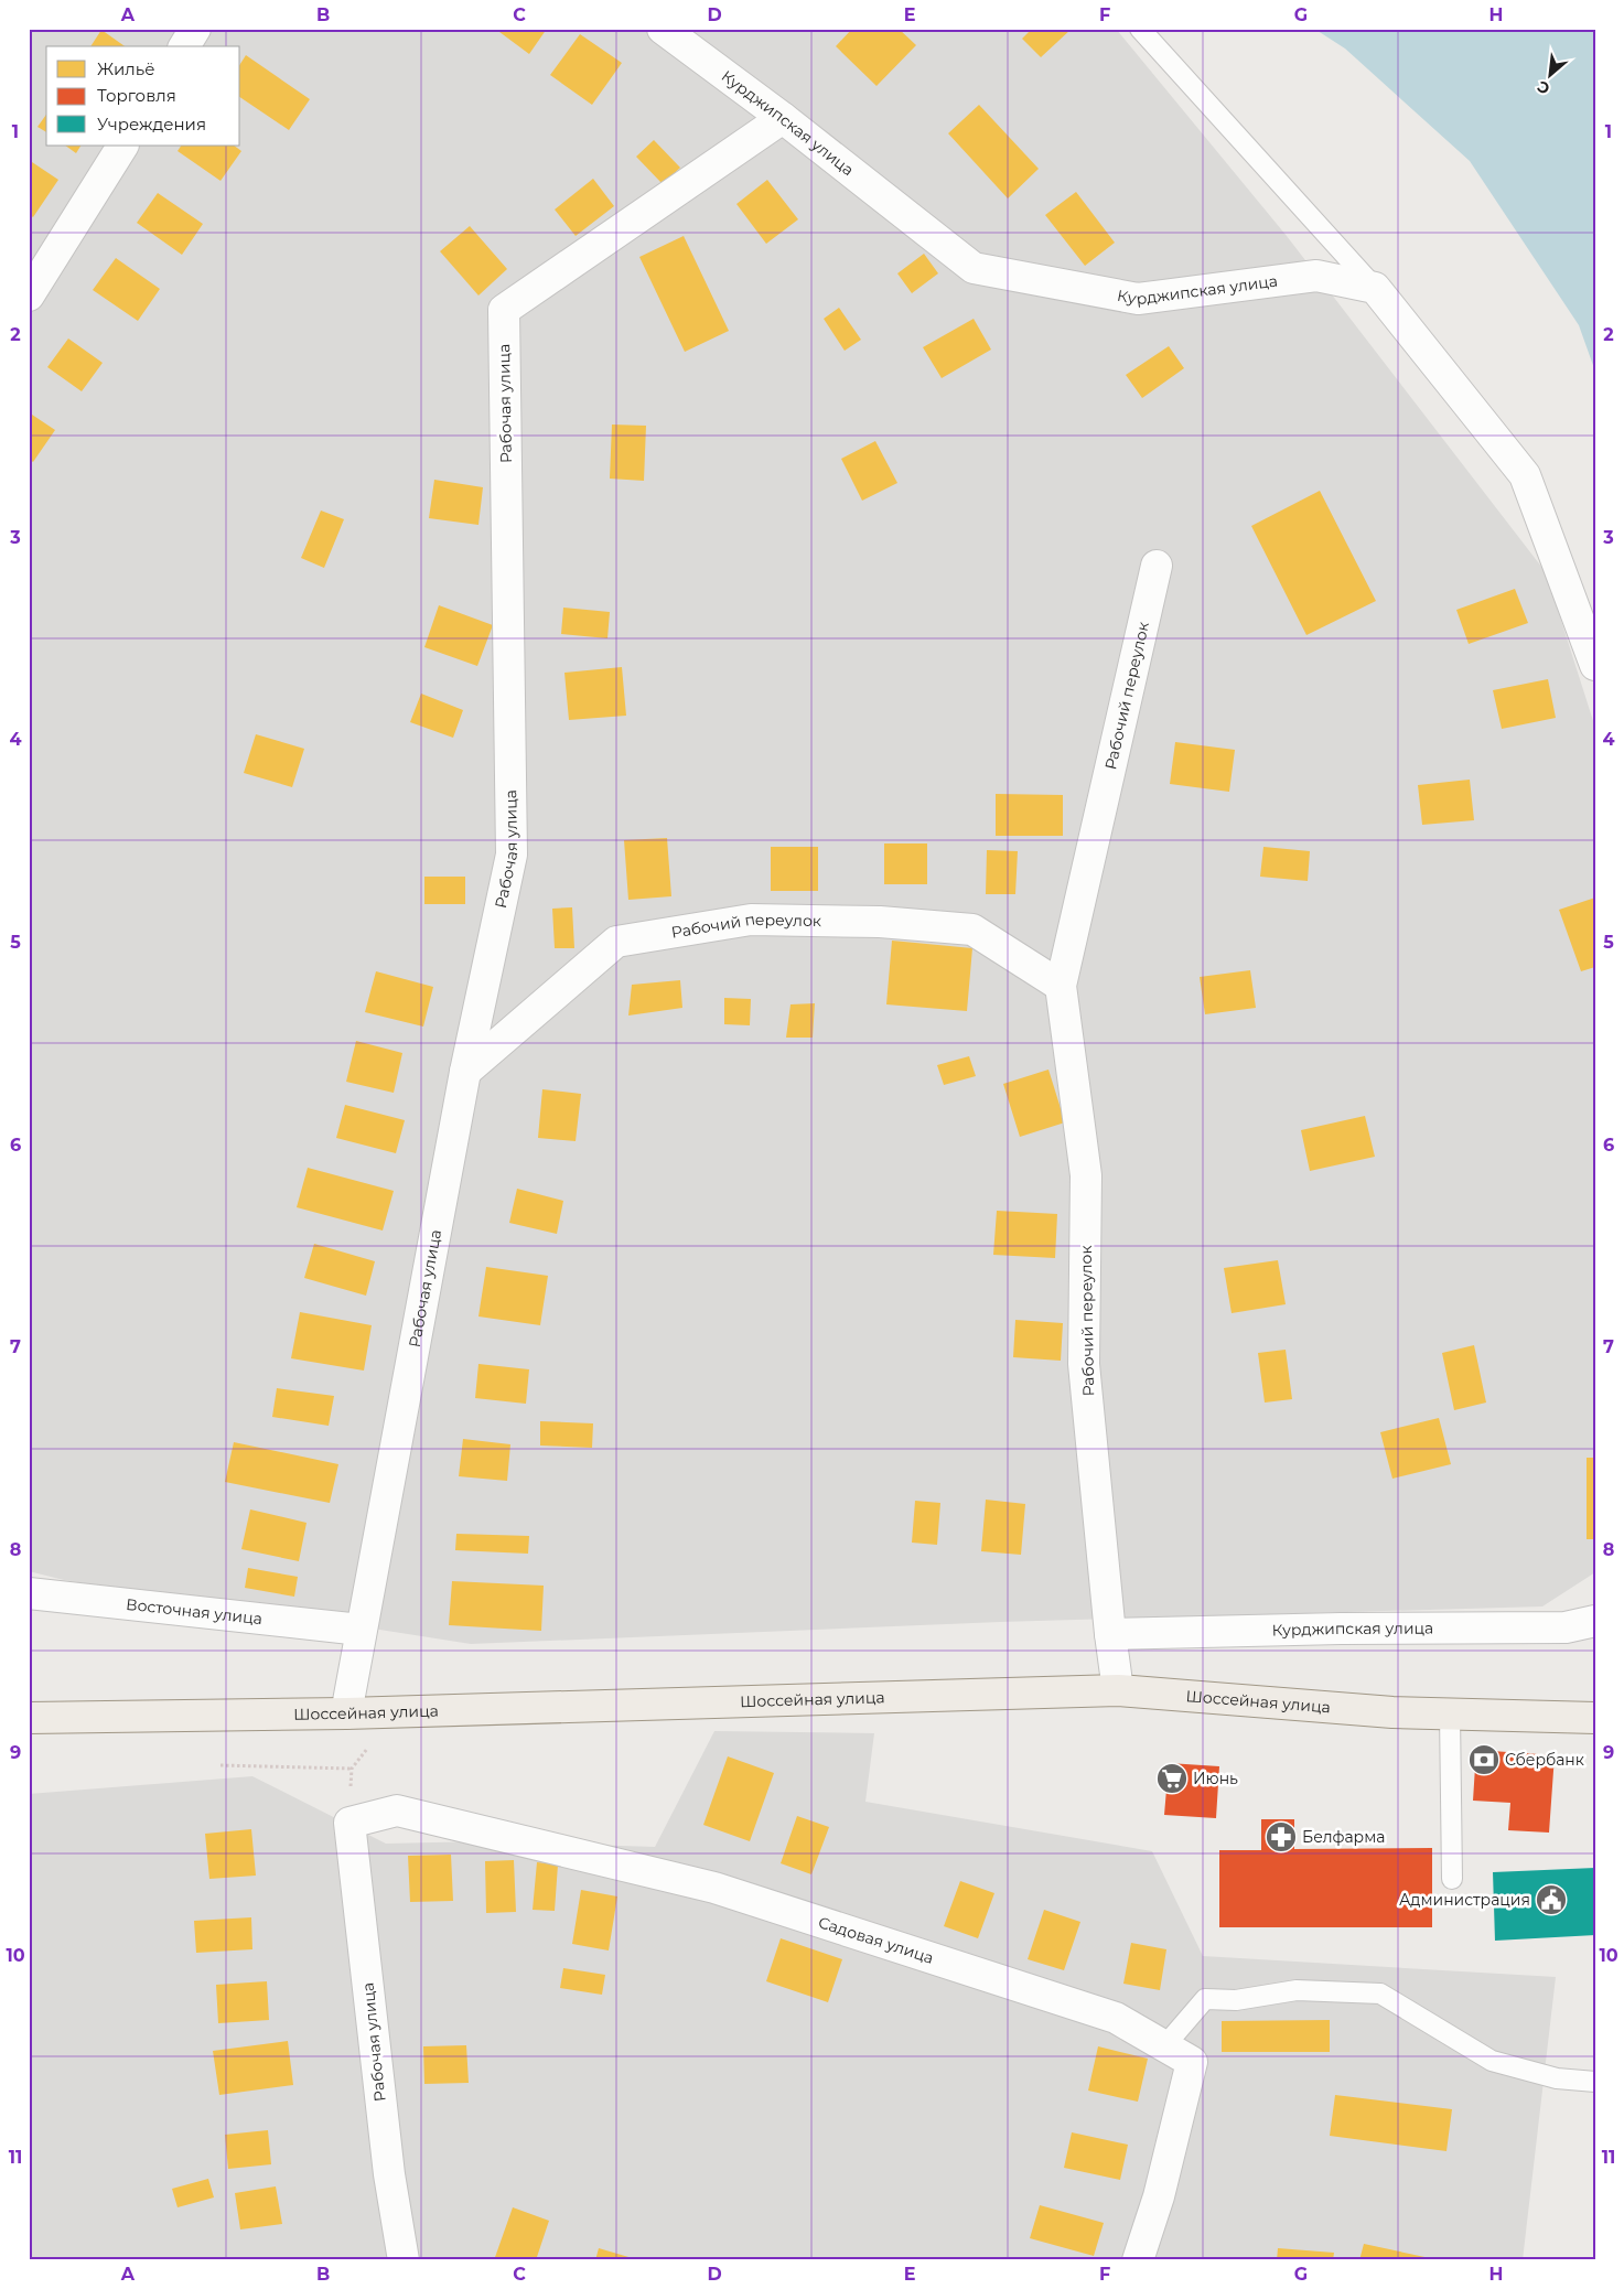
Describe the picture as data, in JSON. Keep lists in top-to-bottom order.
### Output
{
  "streets": {
    "main road": ["Шоссейная улица"],
    "street": [
      "Курджипская улица",
      "Рабочая улица",
      "Рабочий переулок",
      "Восточная улица",
      "Садовая улица"
    ]
  },
  "crossings": [
    ["Курджипская улица", "Рабочая улица"],
    ["Курджипская улица", "Рабочий переулок"],
    ["Рабочая улица", "Рабочий переулок"],
    ["Рабочая улица", "Восточная улица"],
    ["Рабочая улица", "Шоссейная улица"],
    ["Рабочая улица", "Садовая улица"],
    ["Рабочий переулок", "Шоссейная улица"]
  ],
  "places": {
    "bank": ["Сбербанк"],
    "supermarket": ["Июнь"],
    "pharmacy": ["Белфарма"],
    "public building": ["Администрация"]
  },
  "legend": ["Жильё", "Торговля", "Учреждения"],
  "north": "bottom left",
  "grid": {
    "columns": [
      "A",
      "B",
      "C",
      "D",
      "E",
      "F",
      "G",
      "H"
    ],
    "rows": [
      "1",
      "2",
      "3",
      "4",
      "5",
      "6",
      "7",
      "8",
      "9",
      "10",
      "11"
    ]
  }
}
